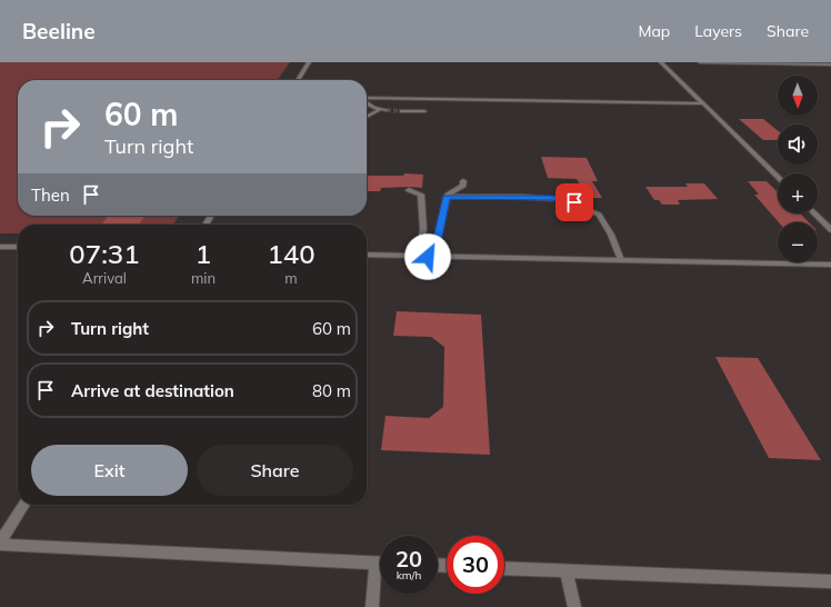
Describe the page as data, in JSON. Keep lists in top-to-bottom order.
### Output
{
  "north": "bottom",
  "page": {
    "header": "Beeline",
    "nav": ["Map", "Layers", "Share"],
    "map_buttons": ["+", "−"],
    "turn": ["60 m", "Turn right"],
    "then": "Then",
    "eta": [
      "07:31",
      "Arrival",
      "1",
      "min",
      "140",
      "m"
    ],
    "list": [
      {
        "name": "Turn right",
        "value": "60 m"
      },
      {
        "name": "Arrive at destination",
        "value": "80 m"
      }
    ],
    "buttons": ["Exit", "Share"],
    "speed": "20 km/h",
    "limit": "30"
  }
}
